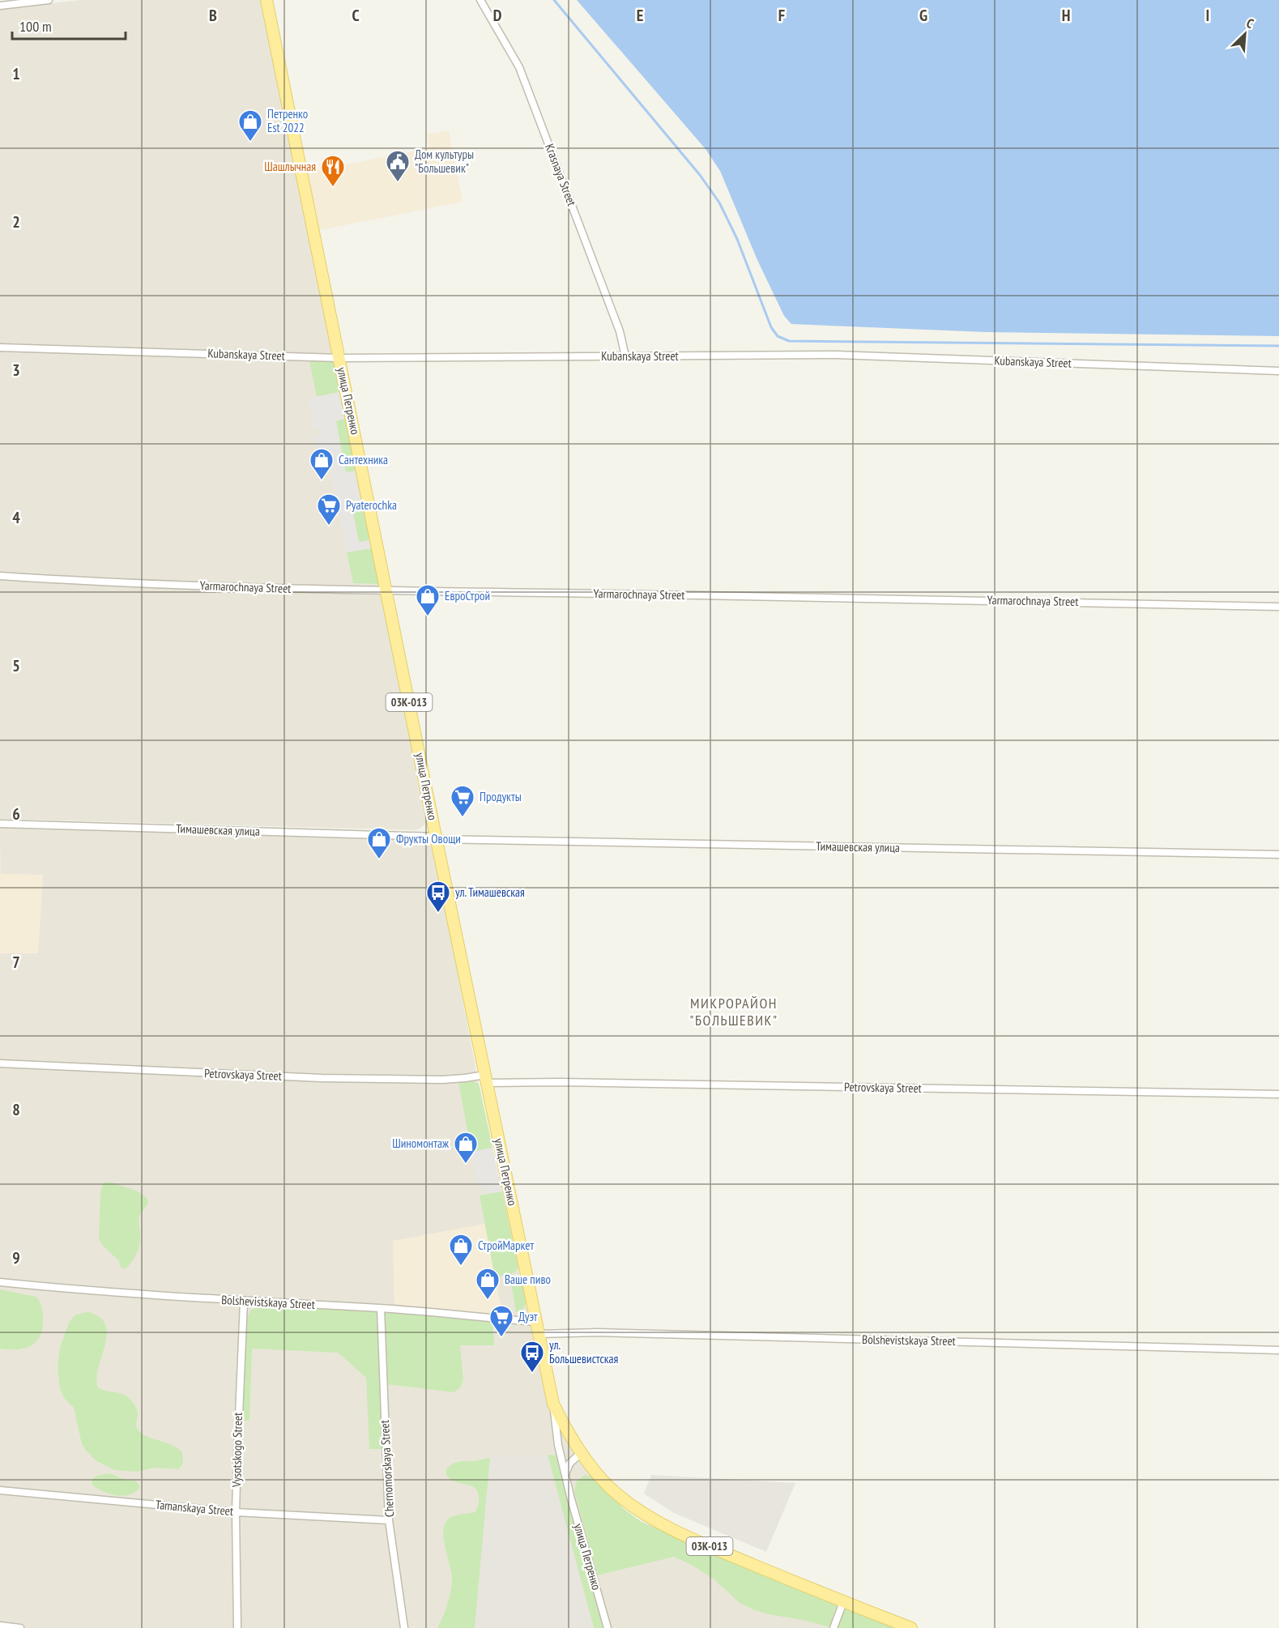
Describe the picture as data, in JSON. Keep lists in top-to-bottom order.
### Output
{
  "streets": {
    "main road": ["улица Петренко", "03К-013"],
    "street": [
      "Krasnaya Street",
      "Kubanskaya Street",
      "Yarmarochnaya Street",
      "Тимашевская улица",
      "Petrovskaya Street",
      "Bolshevistskaya Street",
      "Vysotskogo Street",
      "Chernomorskaya Street",
      "Tamanskaya Street"
    ]
  },
  "crossings": [
    ["Krasnaya Street", "Kubanskaya Street"],
    ["Kubanskaya Street", "улица Петренко"],
    ["улица Петренко", "Yarmarochnaya Street"],
    ["улица Петренко", "03К-013"],
    ["улица Петренко", "Тимашевская улица"],
    ["улица Петренко", "Petrovskaya Street"],
    ["улица Петренко", "Bolshevistskaya Street"],
    ["Bolshevistskaya Street", "Vysotskogo Street"],
    ["Bolshevistskaya Street", "Chernomorskaya Street"],
    ["Vysotskogo Street", "Tamanskaya Street"],
    ["Chernomorskaya Street", "Tamanskaya Street"]
  ],
  "districts": ["МИКРОРАЙОН \"БОЛЬШЕВИК\""],
  "places": {
    "shop": [
      "Петренко Est 2022",
      "Сантехника",
      "ЕвроСтрой",
      "Фрукты Овощи",
      "Шиномонтаж",
      "СтройМаркет",
      "Ваше пиво"
    ],
    "public building": ["Дом культуры \"Большевик\""],
    "restaurant": ["Шашлычная"],
    "supermarket": ["Pyaterochka", "Продукты", "Дуэт"],
    "bus stop": ["ул. Тимашевская", "ул. Большевистская"]
  },
  "scale_bar": "100 m",
  "north": "top right",
  "grid": {
    "columns": [
      "B",
      "C",
      "D",
      "E",
      "F",
      "G",
      "H",
      "I"
    ],
    "rows": [
      "1",
      "2",
      "3",
      "4",
      "5",
      "6",
      "7",
      "8",
      "9"
    ]
  }
}
